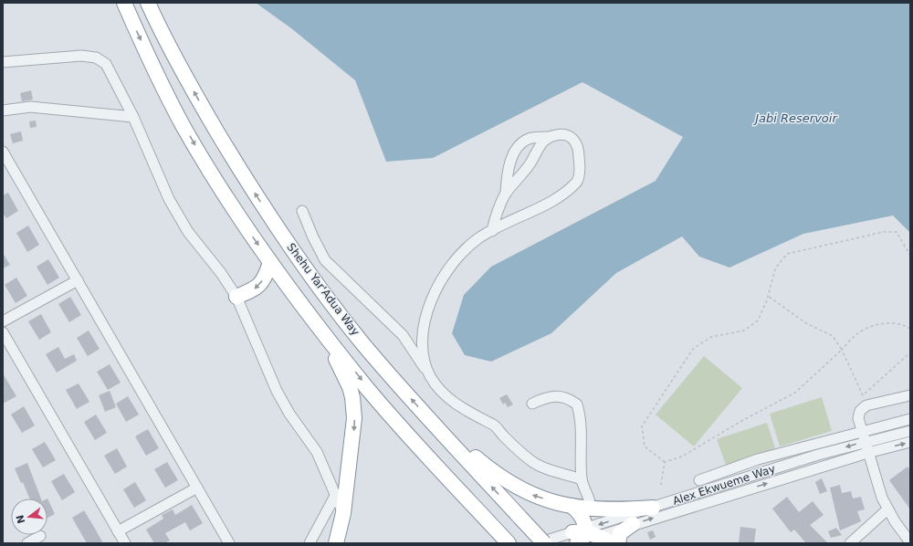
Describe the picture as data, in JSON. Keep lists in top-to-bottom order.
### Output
{
  "streets": {
    "highway": ["Shehu Yar'Adua Way"],
    "street": ["Alex Ekwueme Way"]
  },
  "water": ["Jabi Reservoir"],
  "north": "left"
}
